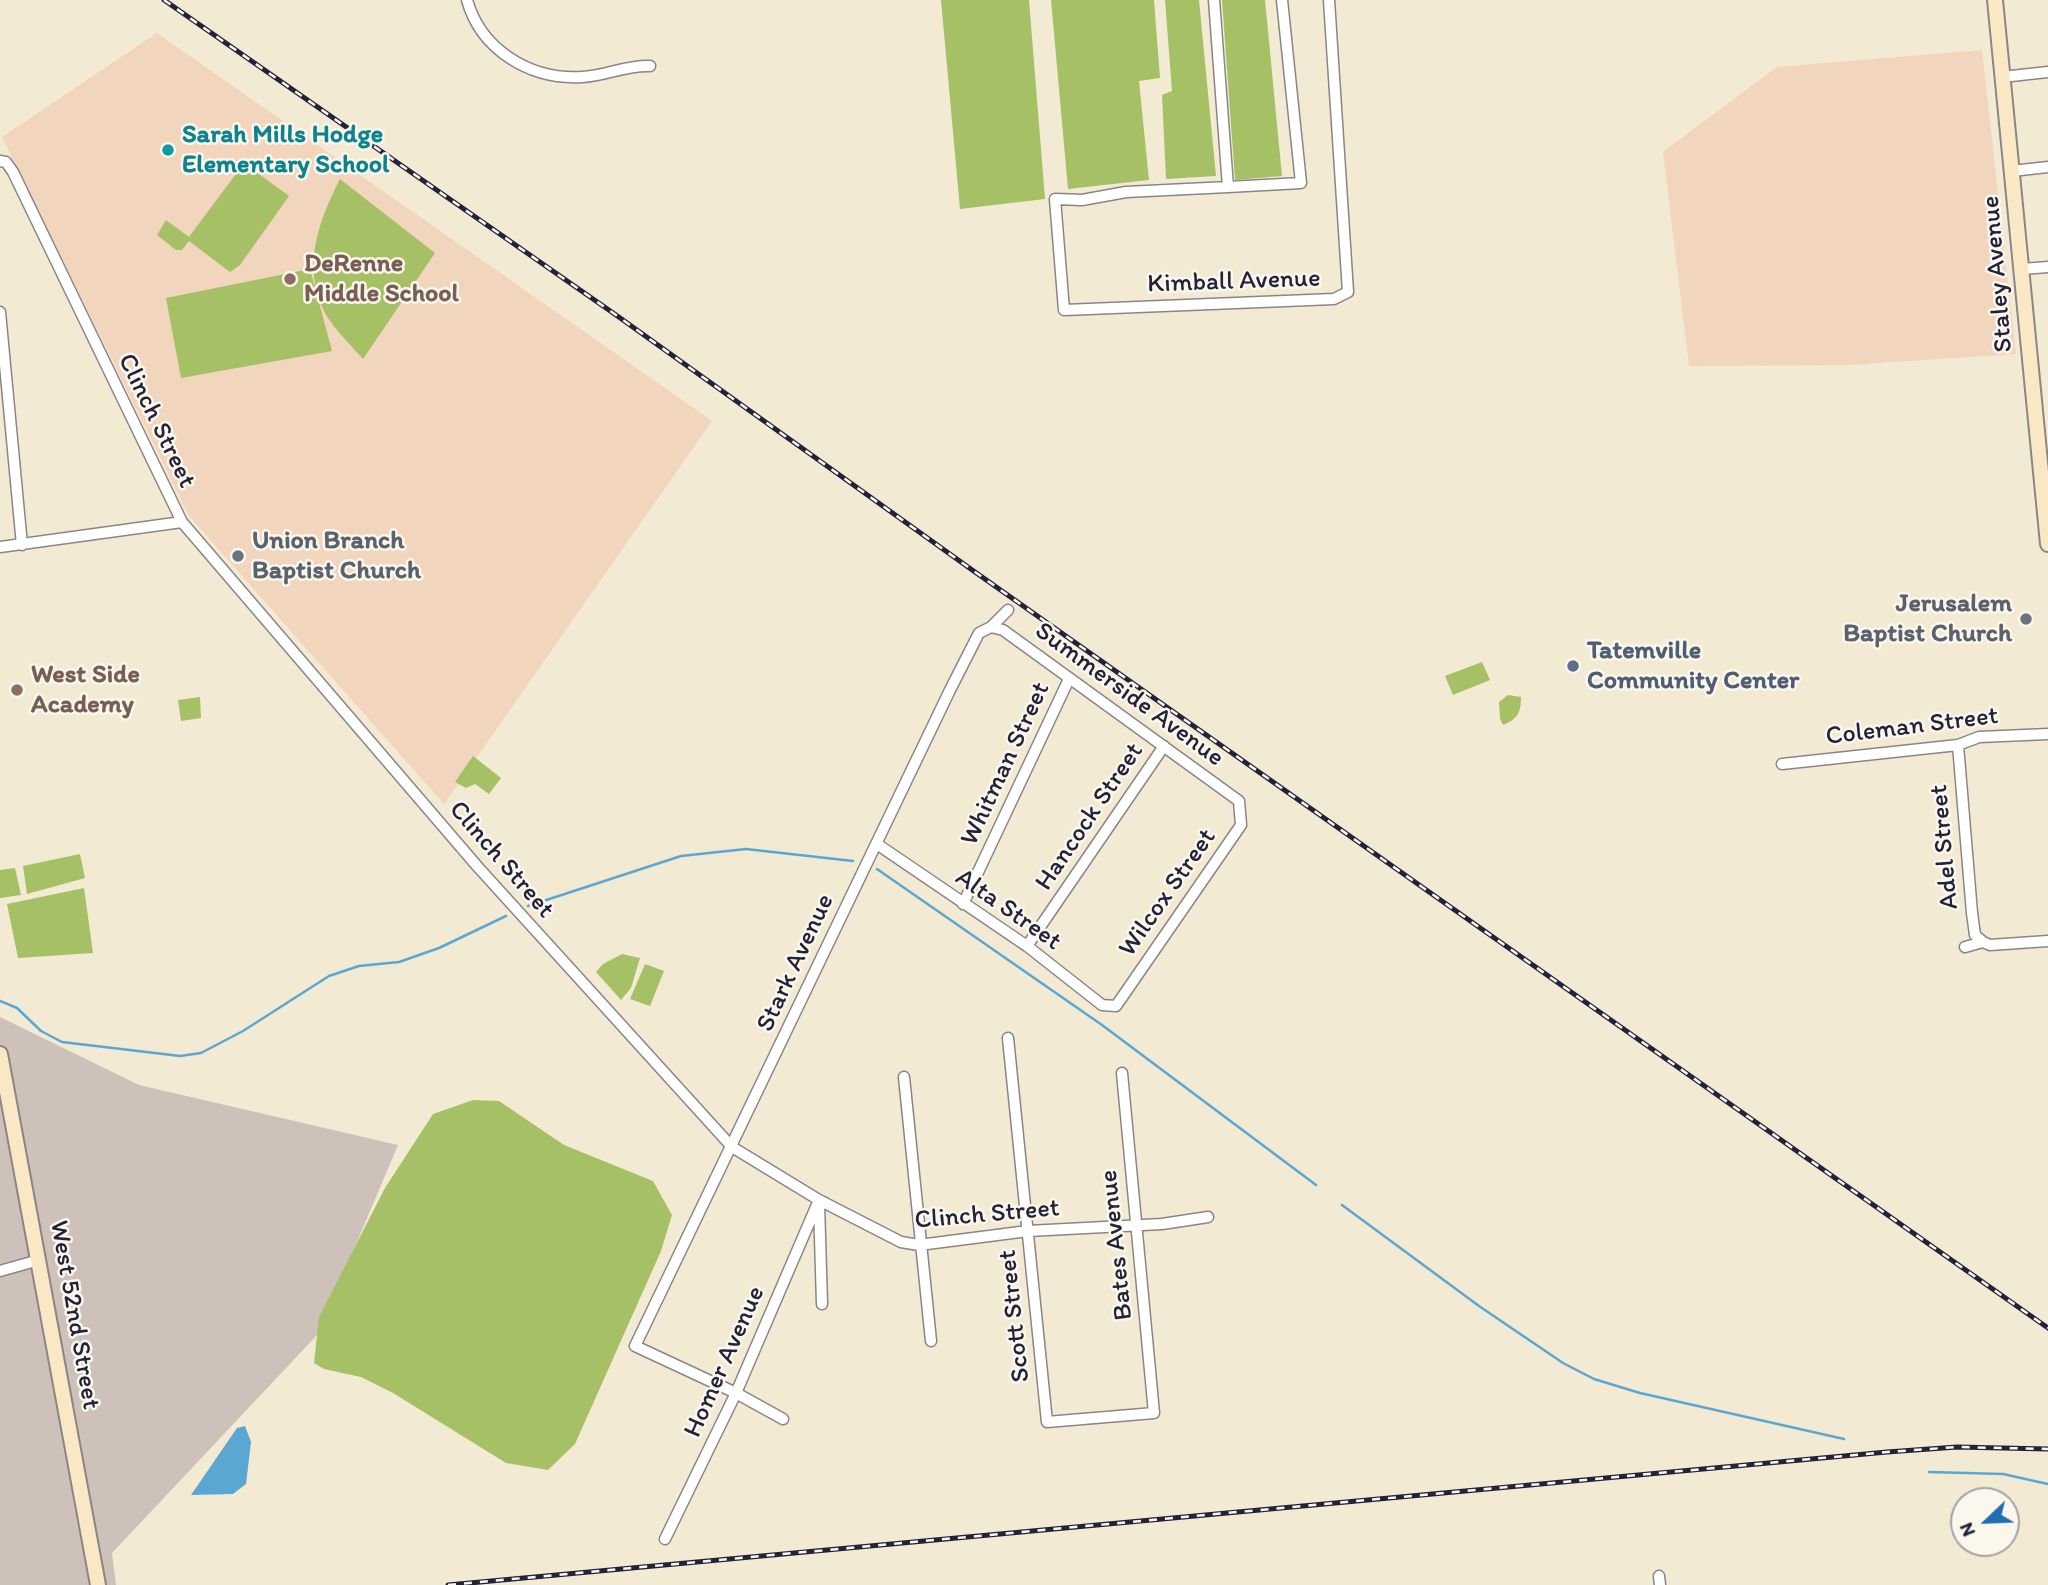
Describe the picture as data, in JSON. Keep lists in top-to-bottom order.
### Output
{
  "streets": {
    "street": [
      "Staley Avenue",
      "Kimball Avenue",
      "Clinch Street",
      "Summerside Avenue",
      "Coleman Street",
      "Whitman Street",
      "Hancock Street",
      "Adel Street",
      "Wilcox Street",
      "Alta Street",
      "Stark Avenue",
      "Bates Avenue",
      "West 52nd Street",
      "Scott Street",
      "Homer Avenue"
    ]
  },
  "crossings": [
    ["Clinch Street", "Stark Avenue"],
    ["Clinch Street", "Bates Avenue"],
    ["Clinch Street", "Scott Street"],
    ["Clinch Street", "Homer Avenue"],
    ["Summerside Avenue", "Whitman Street"],
    ["Summerside Avenue", "Hancock Street"],
    ["Summerside Avenue", "Wilcox Street"],
    ["Summerside Avenue", "Stark Avenue"],
    ["Coleman Street", "Adel Street"],
    ["Whitman Street", "Alta Street"],
    ["Hancock Street", "Alta Street"],
    ["Wilcox Street", "Alta Street"],
    ["Alta Street", "Stark Avenue"],
    ["Stark Avenue", "Homer Avenue"],
    ["Bates Avenue", "Scott Street"]
  ],
  "places": [
    "Sarah Mills Hodge Elementary School",
    "DeRenne Middle School",
    "Union Branch Baptist Church",
    "Jerusalem Baptist Church",
    "Tatemville Community Center",
    "West Side Academy"
  ],
  "north": "bottom left"
}
